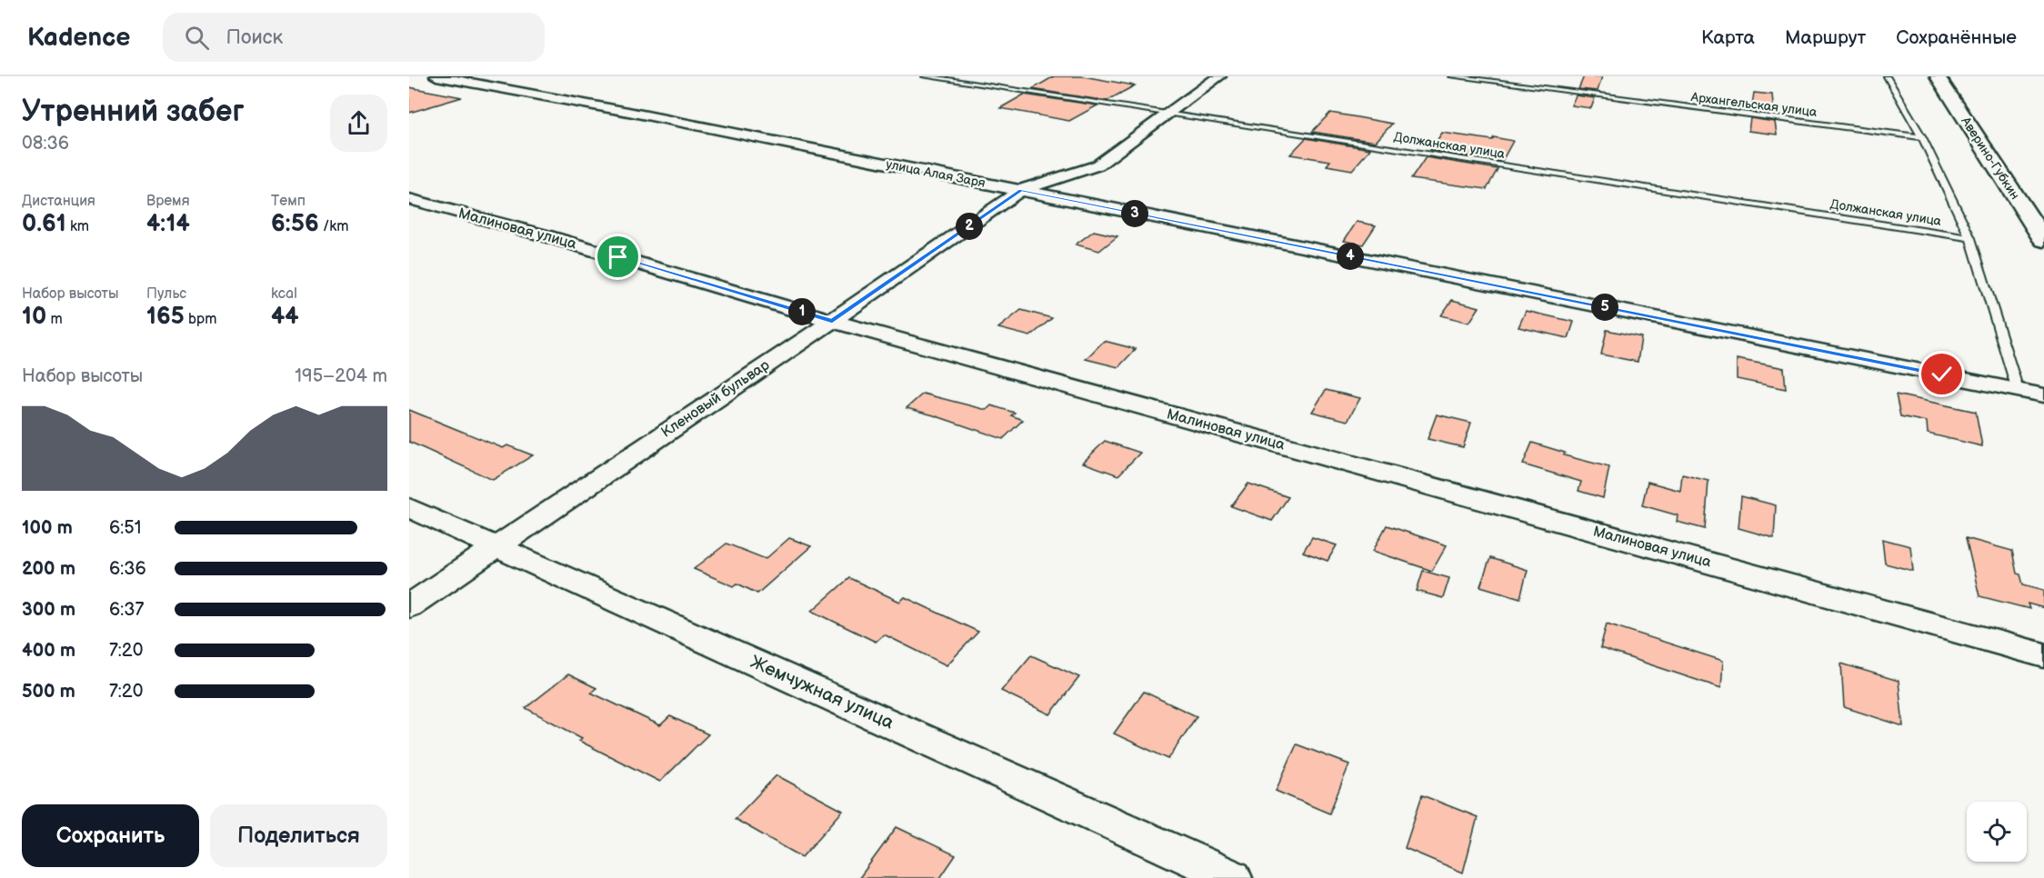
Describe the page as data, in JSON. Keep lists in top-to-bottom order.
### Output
{
  "streets": {
    "main road": ["Аверино-Губкин"],
    "street": [
      "улица Алая Заря",
      "Малиновая улица",
      "Кленовый бульвар",
      "Жемчужная улица"
    ],
    "lane": ["Архангельская улица", "Должанская улица"]
  },
  "crossings": [
    ["улица Алая Заря", "Кленовый бульвар"],
    ["Малиновая улица", "Кленовый бульвар"],
    ["Кленовый бульвар", "Жемчужная улица"]
  ],
  "page": {
    "header": "Kadence",
    "search": "Поиск",
    "nav": ["Карта", "Маршрут", "Сохранённые"],
    "heading": ["Утренний забег", "08:36"],
    "stats": [
      ["Дистанция", "0.61 km"],
      ["Время", "4:14"],
      ["Темп", "6:56 /km"],
      ["Набор высоты", "10 m"],
      ["Пульс", "165 bpm"],
      ["kcal", "44"]
    ],
    "pins": [
      "3",
      "2",
      "4",
      "5",
      "1"
    ],
    "chart": ["Набор высоты", "195–204 m"],
    "list": [
      {
        "name": "100 m",
        "note": "6:51"
      },
      {
        "name": "200 m",
        "note": "6:36"
      },
      {
        "name": "300 m",
        "note": "6:37"
      },
      {
        "name": "400 m",
        "note": "7:20"
      },
      {
        "name": "500 m",
        "note": "7:20"
      }
    ],
    "buttons": ["Сохранить", "Поделиться"]
  }
}
